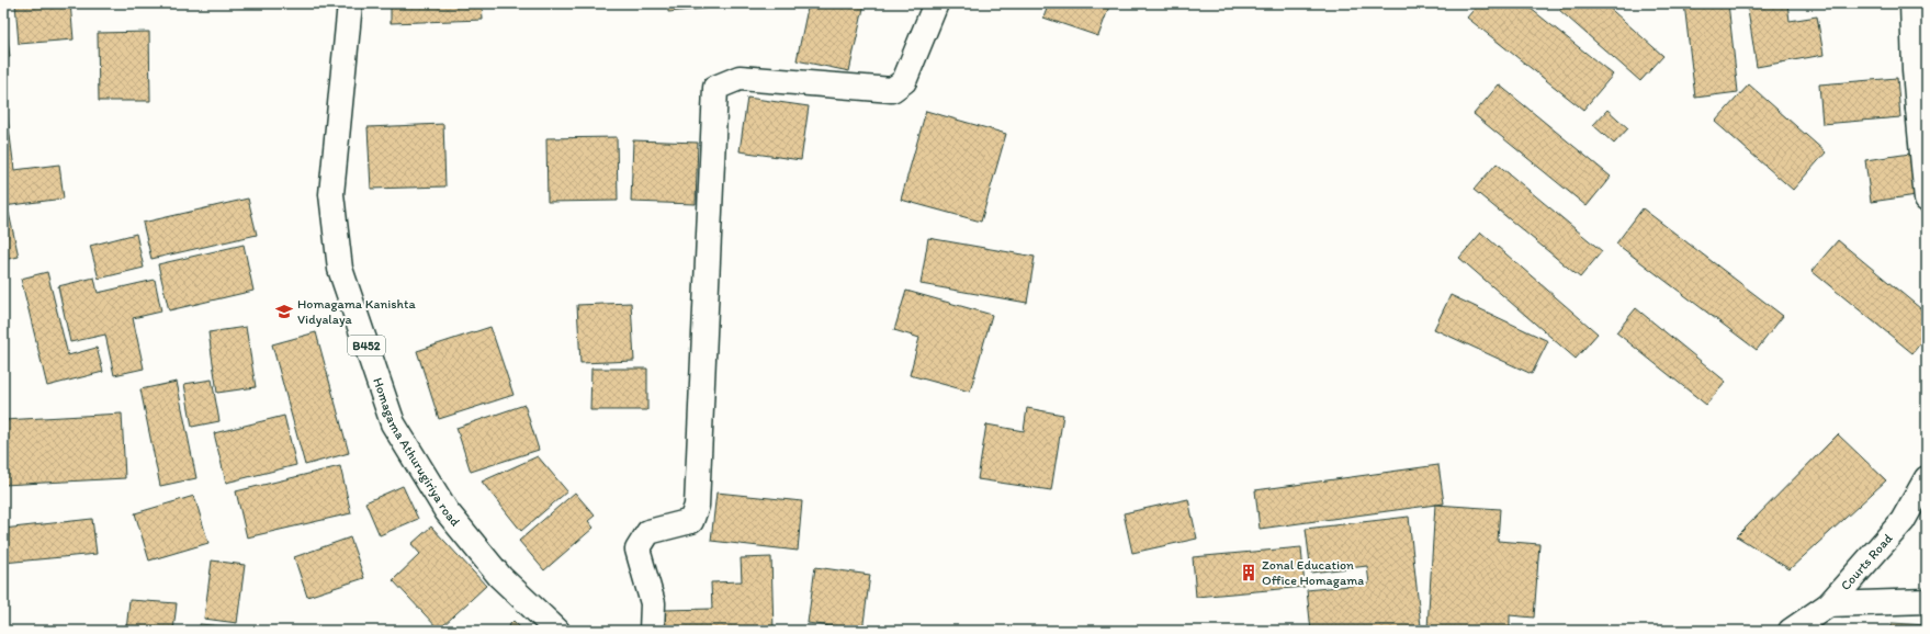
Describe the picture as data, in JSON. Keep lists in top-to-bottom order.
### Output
{
  "streets": {
    "street": ["B452", "Homagama Athurugiriya road", "Courts Road"]
  },
  "places": {
    "school or university": ["Homagama Kanishta Vidyalaya"],
    "building": ["Zonal Education Office Homagama"]
  }
}
